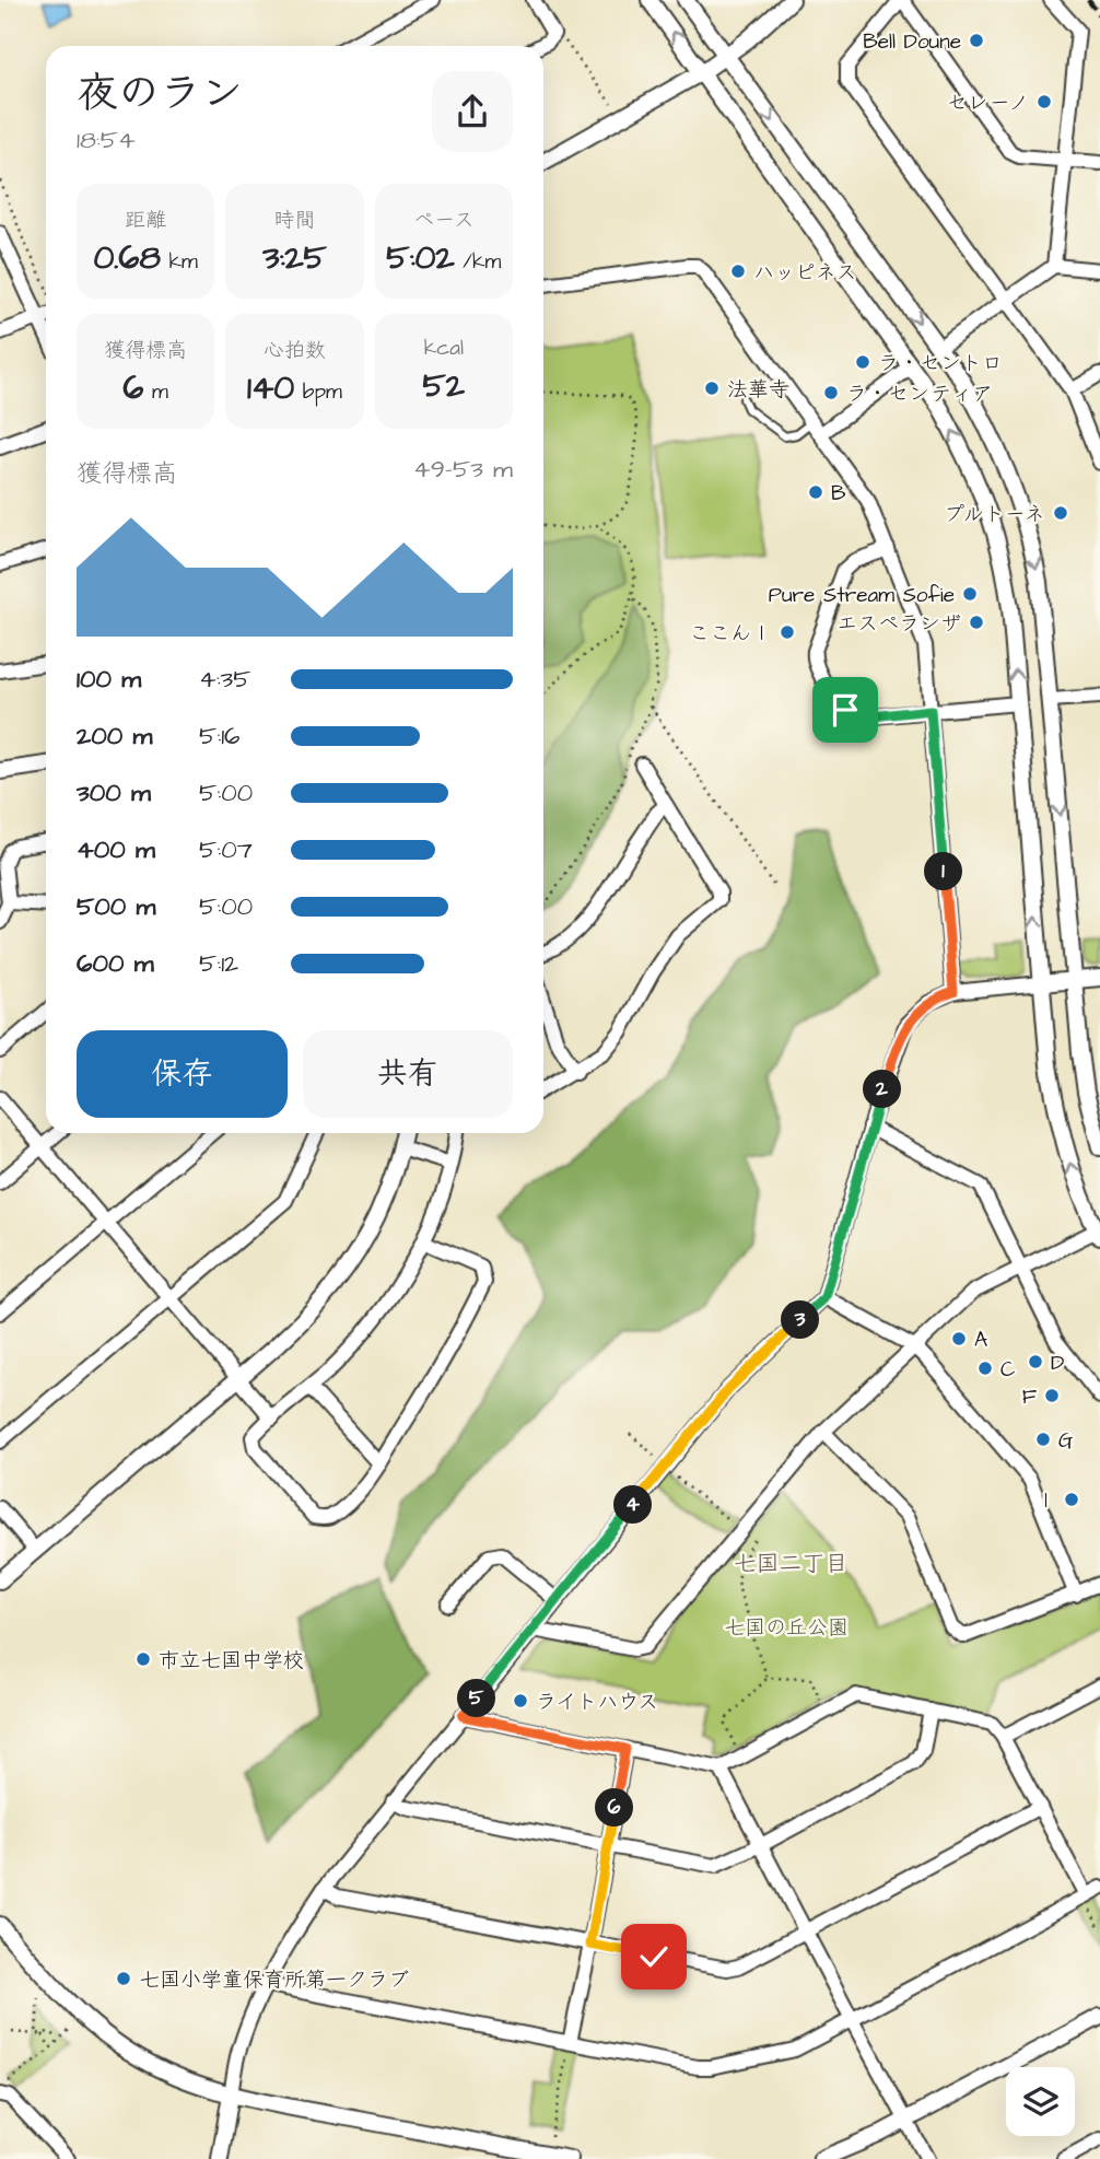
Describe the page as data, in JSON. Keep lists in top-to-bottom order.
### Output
{
  "districts": ["七国二丁目"],
  "parks": ["七国の丘公園"],
  "places": [
    "Bell Doune",
    "セレーノ",
    "ハッピネス",
    "ラ・セントロ",
    "法華寺",
    "ラ・センティア",
    "B",
    "プルトーネ",
    "Pure Stream Sofie",
    "エスペランザ",
    "ここんⅠ",
    "A",
    "D",
    "C",
    "F",
    "G",
    "Ⅰ",
    "市立七国中学校",
    "ライトハウス",
    "七国小学童保育所第一クラブ"
  ],
  "page": {
    "heading": ["夜のラン", "18:54"],
    "stats": [
      ["距離", "0.68 km"],
      ["時間", "3:25"],
      ["ペース", "5:02 /km"],
      ["獲得標高", "6 m"],
      ["心拍数", "140 bpm"],
      ["kcal", "52"]
    ],
    "chart": ["獲得標高", "49–53 m"],
    "list": [
      {
        "name": "100 m",
        "note": "4:35"
      },
      {
        "name": "200 m",
        "note": "5:16"
      },
      {
        "name": "300 m",
        "note": "5:00"
      },
      {
        "name": "400 m",
        "note": "5:07"
      },
      {
        "name": "500 m",
        "note": "5:00"
      },
      {
        "name": "600 m",
        "note": "5:12"
      }
    ],
    "pins": [
      "1",
      "2",
      "3",
      "4",
      "5",
      "6"
    ],
    "buttons": ["保存", "共有"]
  }
}
